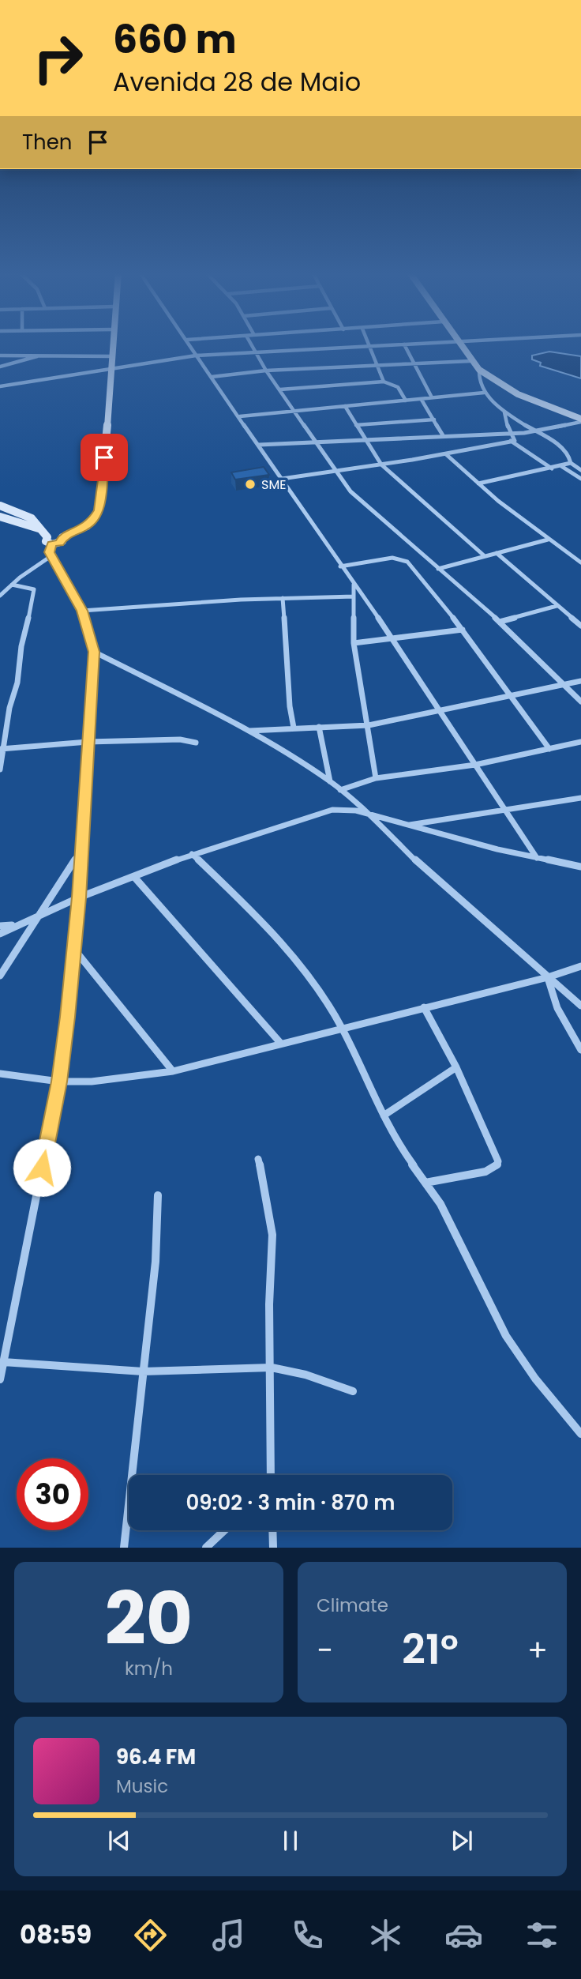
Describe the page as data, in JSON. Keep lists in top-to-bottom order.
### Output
{
  "places": ["SME"],
  "page": {
    "turn": ["660 m", "Avenida 28 de Maio"],
    "then": "Then",
    "limit": "30",
    "trip": "09:02 · 3 min · 870 m",
    "tile": [
      ["20", "km/h"],
      "Climate"
    ],
    "heat": ["−", "21°", "+"],
    "song": ["96.4 FM", "Music"],
    "tabs": "08:59"
  }
}
